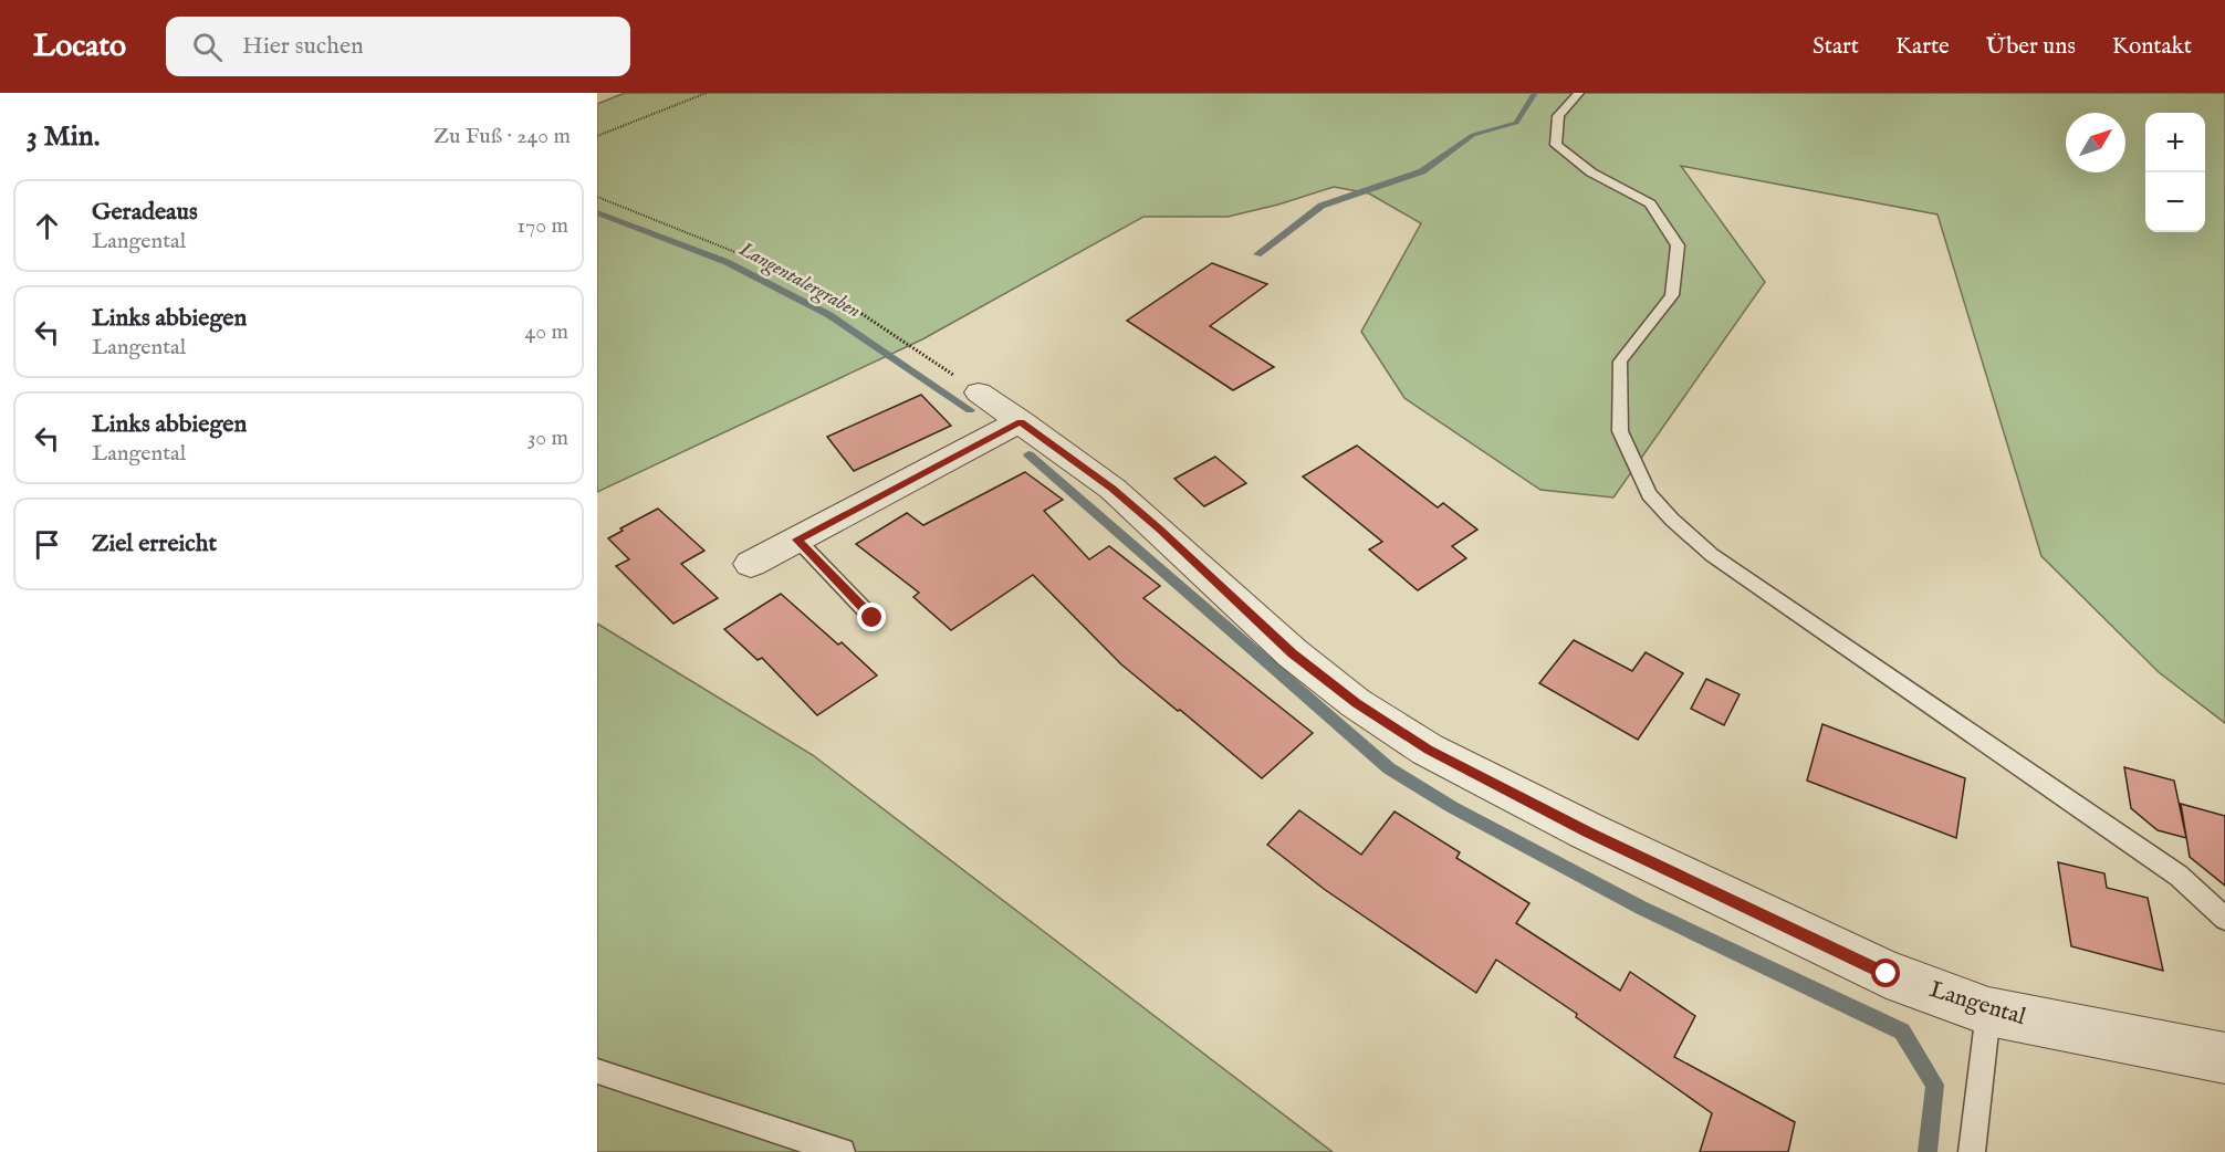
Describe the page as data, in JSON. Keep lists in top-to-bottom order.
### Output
{
  "streets": {
    "street": ["Langental"]
  },
  "water": ["Langentalergraben"],
  "north": "top right",
  "page": {
    "header": "Locato",
    "search": "Hier suchen",
    "nav": [
      "Start",
      "Karte",
      "Über uns",
      "Kontakt"
    ],
    "heading": ["3 Min.", "Zu Fuß · 240 m"],
    "map_buttons": ["+", "−"],
    "list": [
      ["Geradeaus", "Langental", "170 m"],
      ["Links abbiegen", "Langental", "40 m"],
      ["Links abbiegen", "Langental", "30 m"],
      "Ziel erreicht"
    ]
  }
}
